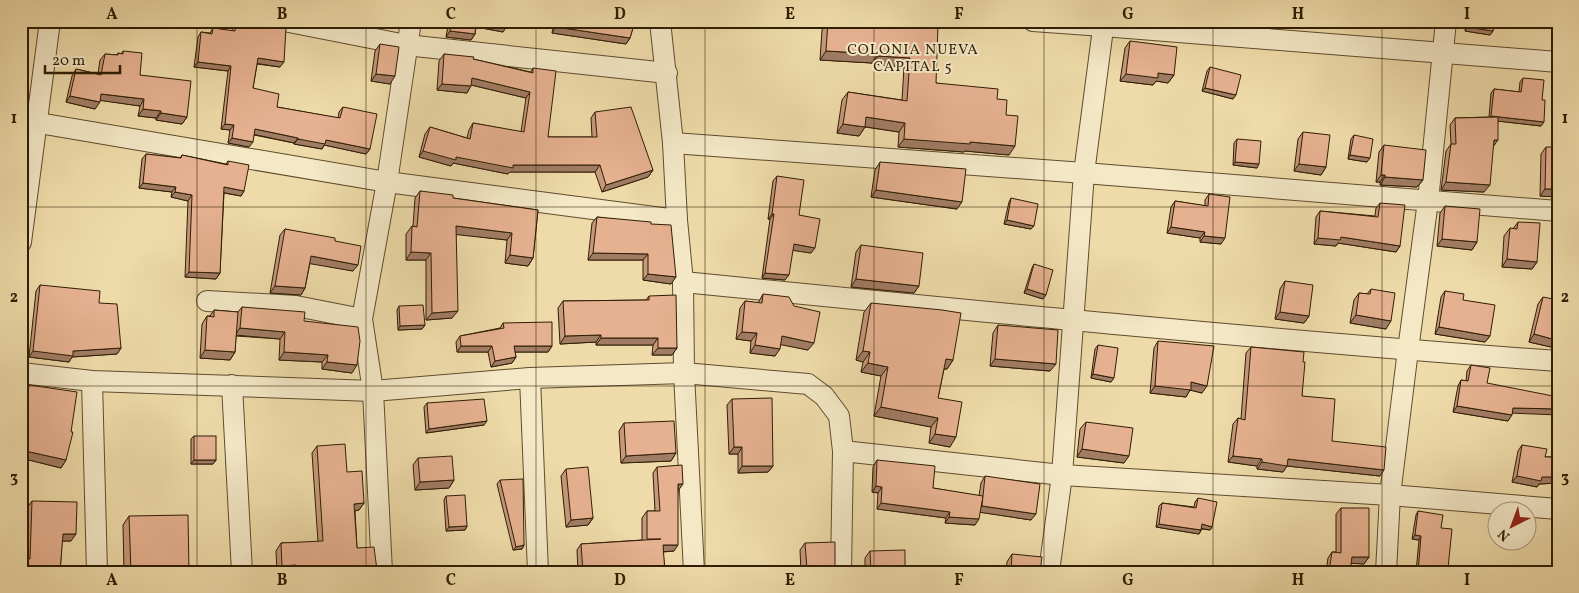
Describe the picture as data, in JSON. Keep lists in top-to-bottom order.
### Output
{
  "districts": ["COLONIA NUEVA CAPITAL 5"],
  "scale_bar": "20 m",
  "north": "bottom left",
  "grid": {
    "columns": [
      "A",
      "B",
      "C",
      "D",
      "E",
      "F",
      "G",
      "H",
      "I"
    ],
    "rows": ["1", "2", "3"]
  }
}
